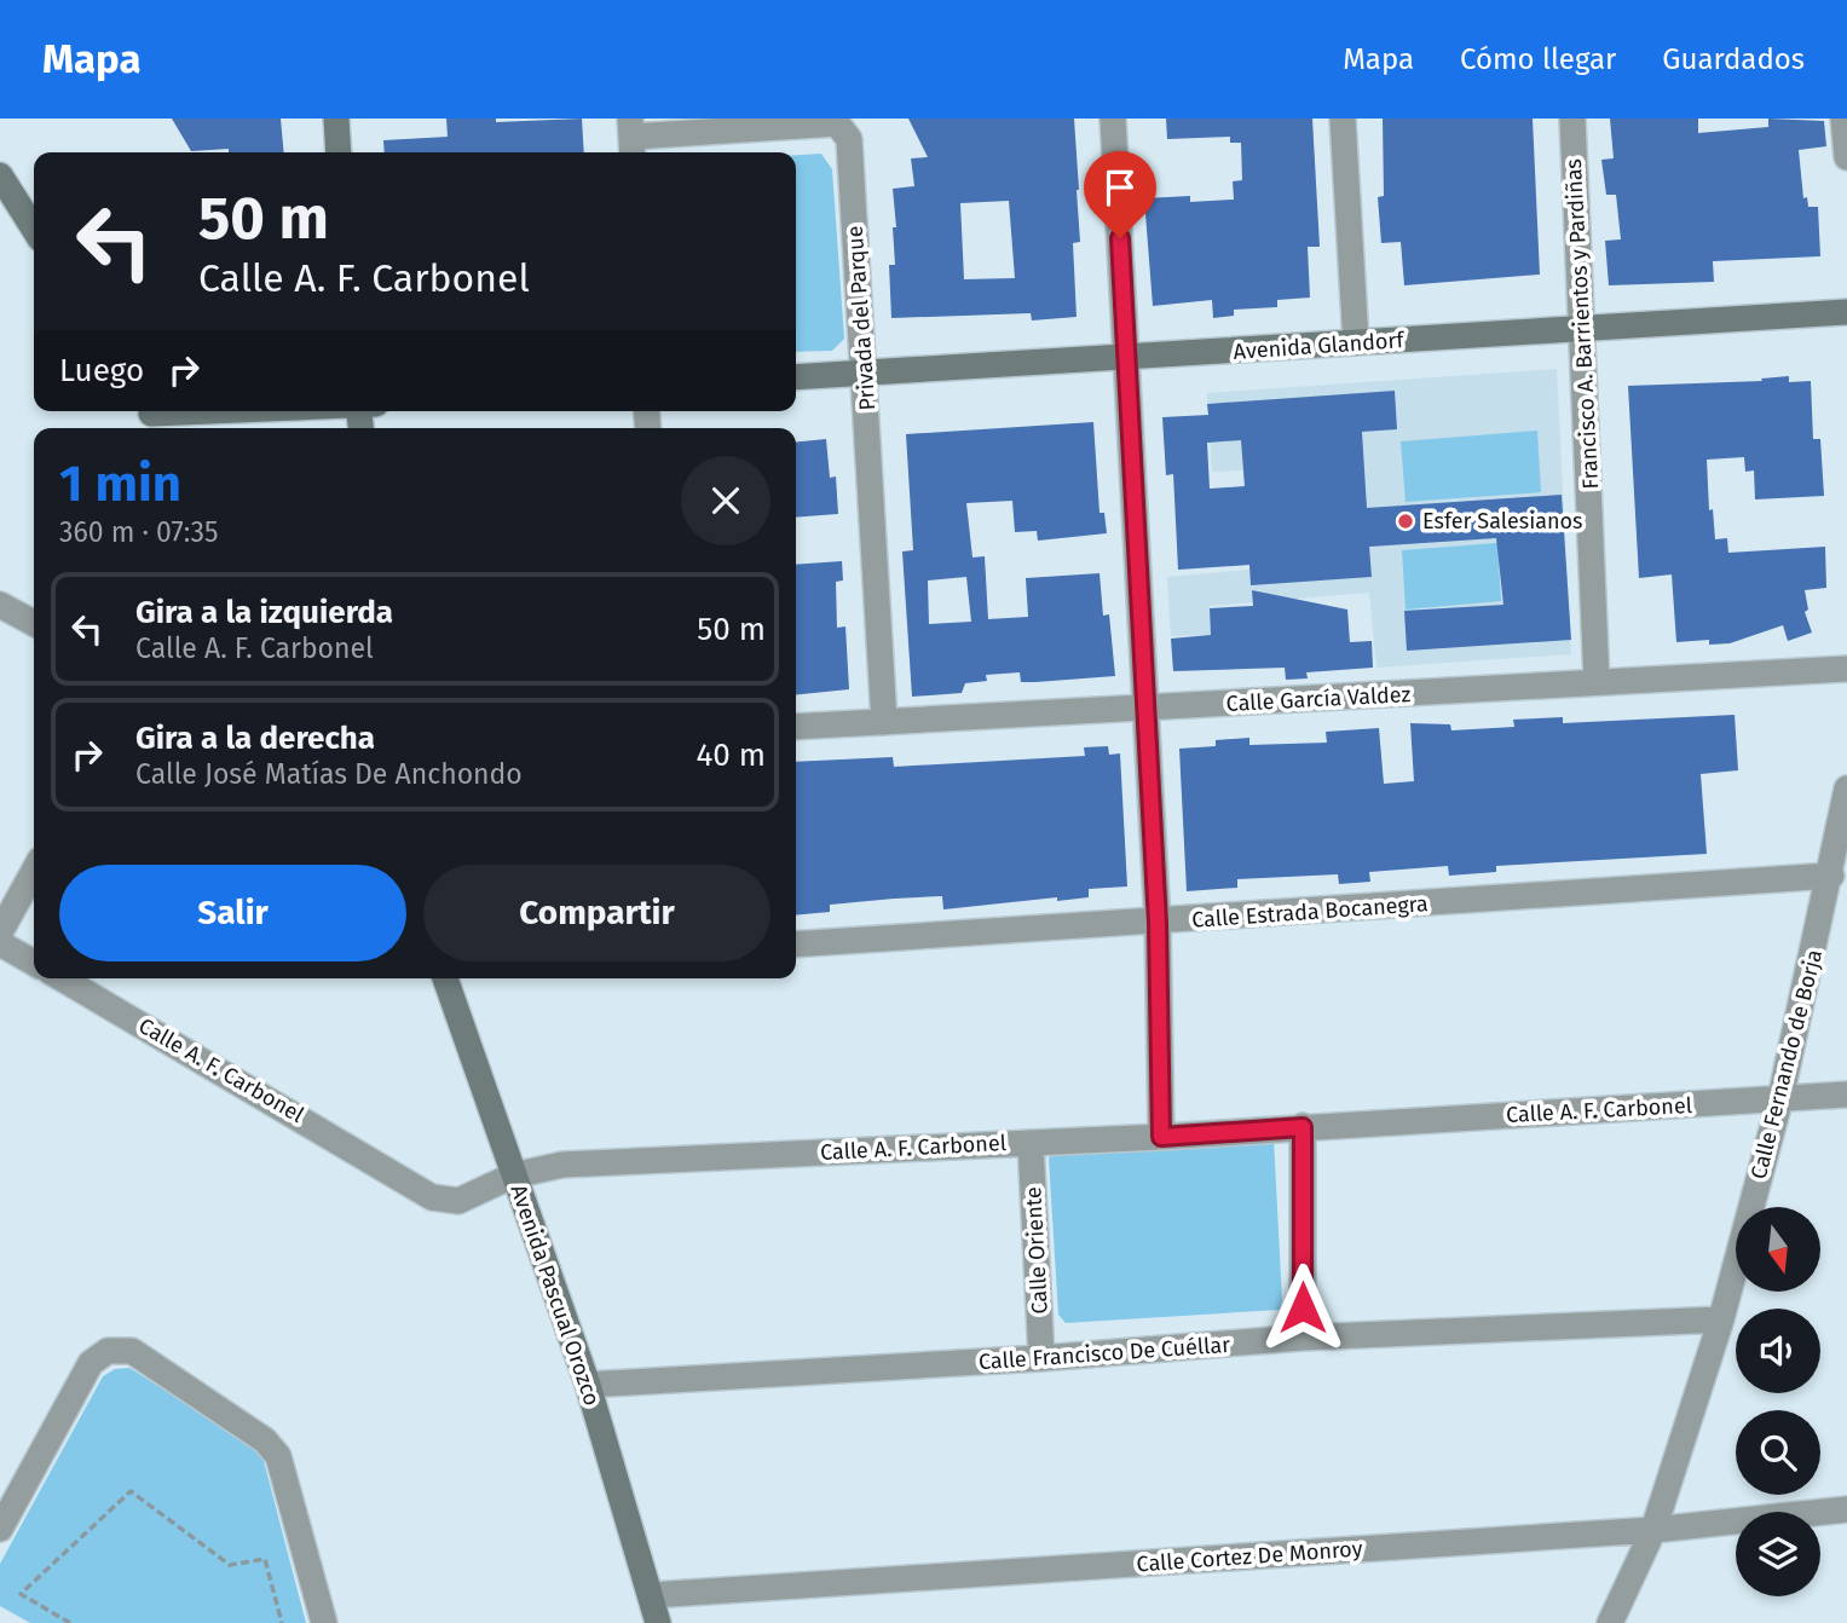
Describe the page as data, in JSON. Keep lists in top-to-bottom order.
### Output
{
  "streets": {
    "main road": ["Avenida Glandorf", "Avenida Pascual Orozco"],
    "street": [
      "Privada del Parque",
      "Francisco A. Barrientos y Pardiñas",
      "Calle García Valdez",
      "Calle Estrada Bocanegra",
      "Calle Fernando de Borja",
      "Calle A. F. Carbonel",
      "Calle Oriente",
      "Calle Francisco De Cuéllar",
      "Calle Cortez De Monroy"
    ]
  },
  "crossings": [
    ["Privada del Parque", "Avenida Glandorf"],
    ["Privada del Parque", "Calle García Valdez"],
    ["Francisco A. Barrientos y Pardiñas", "Avenida Glandorf"],
    ["Francisco A. Barrientos y Pardiñas", "Calle García Valdez"],
    ["Calle Estrada Bocanegra", "Calle Fernando de Borja"],
    ["Calle Fernando de Borja", "Calle A. F. Carbonel"],
    ["Calle Fernando de Borja", "Calle Francisco De Cuéllar"],
    ["Calle Fernando de Borja", "Calle Cortez De Monroy"],
    ["Calle A. F. Carbonel", "Calle Oriente"],
    ["Calle A. F. Carbonel", "Avenida Pascual Orozco"],
    ["Calle Oriente", "Calle Francisco De Cuéllar"],
    ["Avenida Pascual Orozco", "Calle Francisco De Cuéllar"],
    ["Avenida Pascual Orozco", "Calle Cortez De Monroy"]
  ],
  "places": ["Esfer Salesianos"],
  "north": "bottom",
  "page": {
    "header": "Mapa",
    "nav": ["Mapa", "Cómo llegar", "Guardados"],
    "turn": ["50 m", "Calle A. F. Carbonel"],
    "then": "Luego",
    "heading": ["1 min", "360 m · 07:35"],
    "list": [
      {
        "name": "Gira a la izquierda",
        "note": "Calle A. F. Carbonel",
        "value": "50 m"
      },
      {
        "name": "Gira a la derecha",
        "note": "Calle José Matías De Anchondo",
        "value": "40 m"
      }
    ],
    "buttons": ["Salir", "Compartir"]
  }
}
